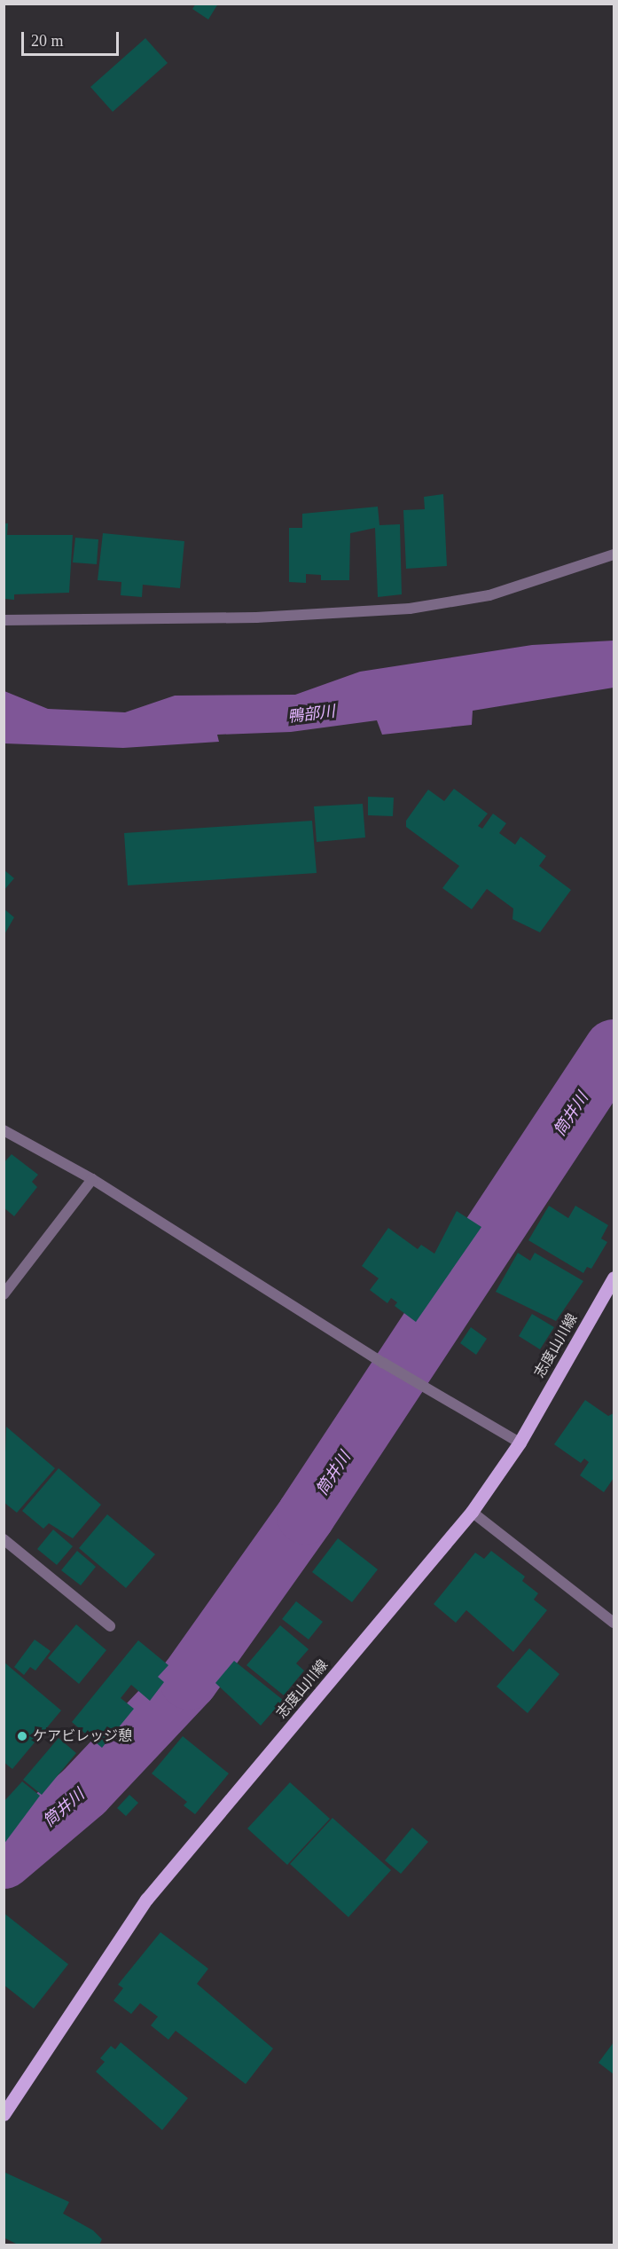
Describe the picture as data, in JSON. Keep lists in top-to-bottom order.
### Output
{
  "streets": {
    "main road": ["志度山川線"]
  },
  "water": ["鴨部川", "筒井川"],
  "places": ["ケアビレッジ憩"],
  "scale_bar": "20 m"
}
